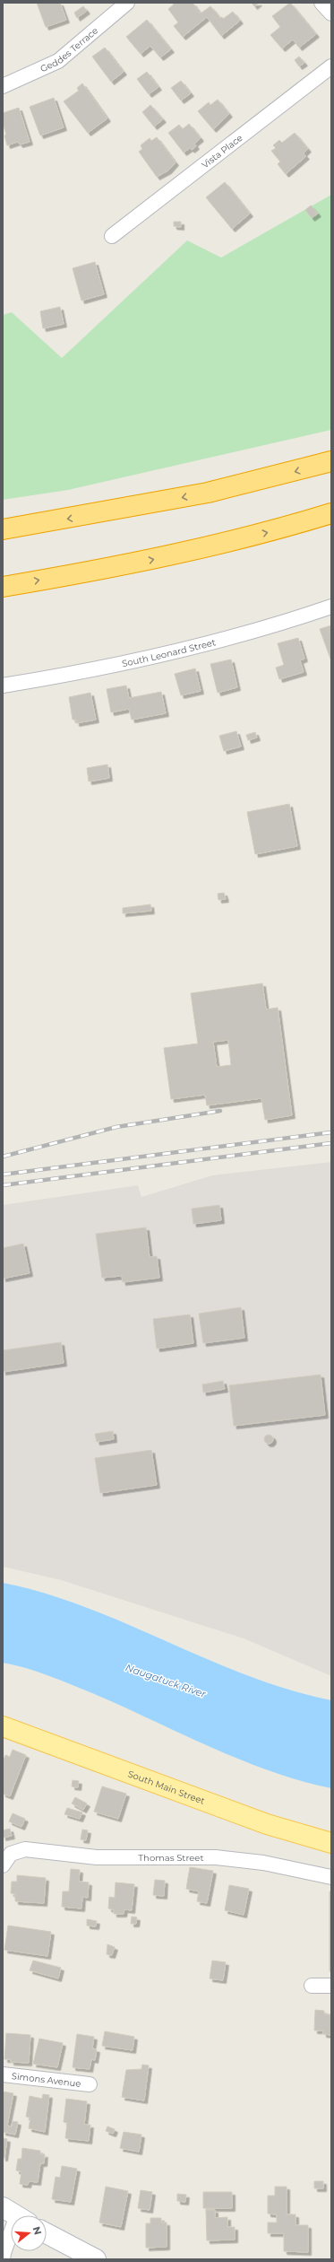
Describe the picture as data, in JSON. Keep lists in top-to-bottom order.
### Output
{
  "streets": {
    "main road": ["South Main Street"],
    "street": [
      "Geddes Terrace",
      "Vista Place",
      "South Leonard Street",
      "Thomas Street",
      "Simons Avenue"
    ]
  },
  "water": ["Naugatuck River"],
  "north": "right"
}
